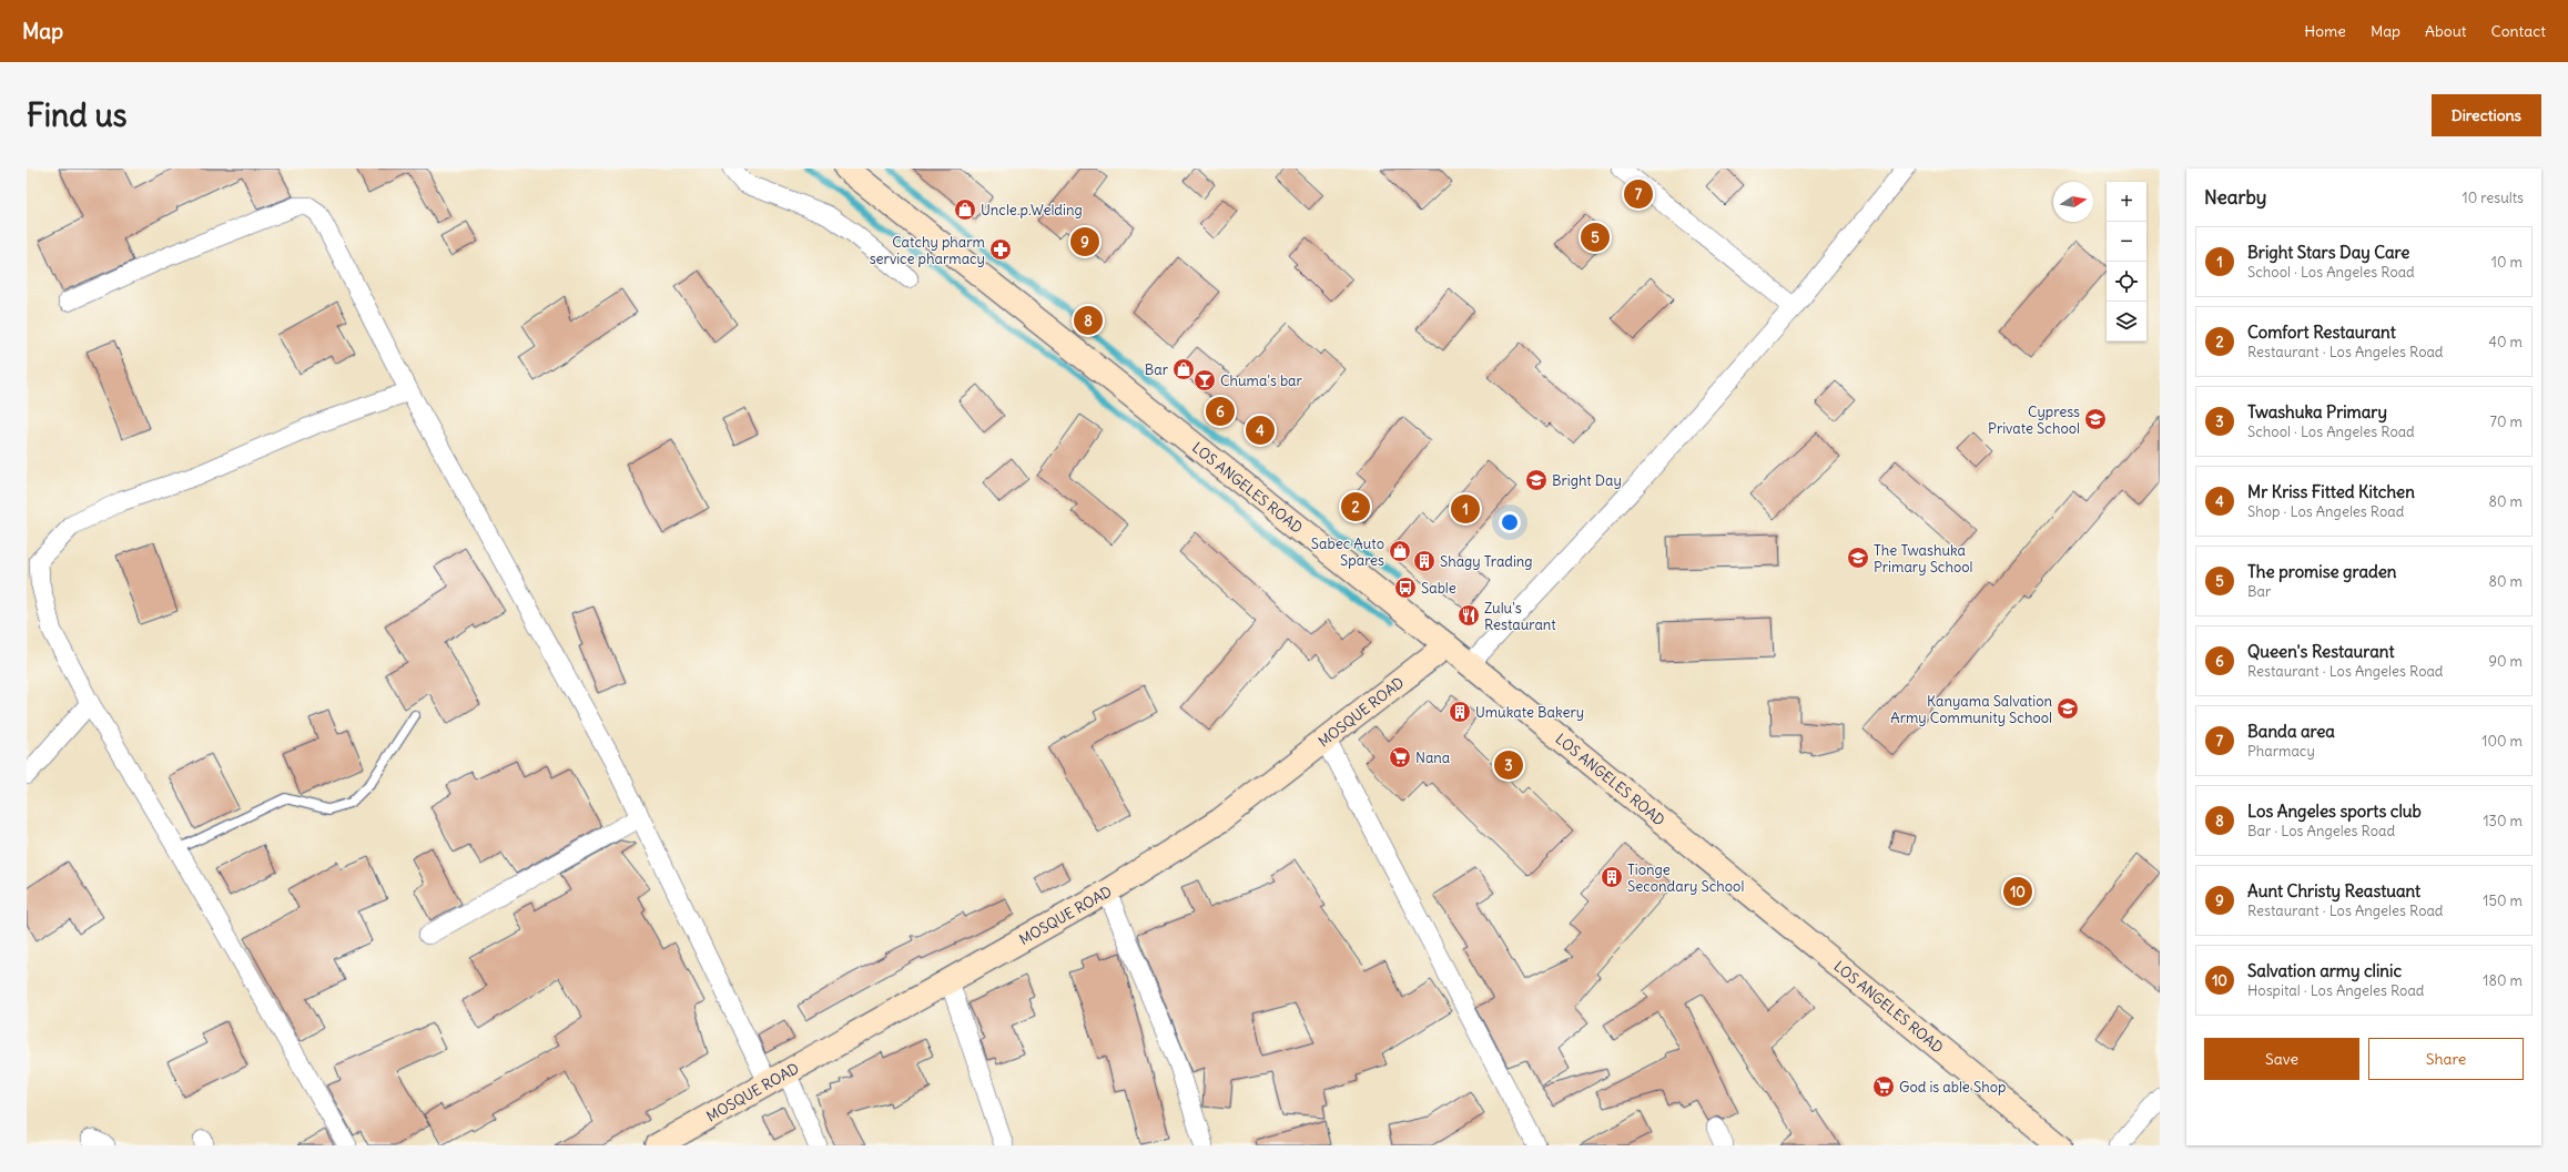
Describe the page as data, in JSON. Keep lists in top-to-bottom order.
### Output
{
  "streets": {
    "main road": ["LOS ANGELES ROAD", "MOSQUE ROAD"]
  },
  "crossings": [
    ["LOS ANGELES ROAD", "MOSQUE ROAD"]
  ],
  "places": {
    "shop": ["Uncle.p.Welding", "Bar", "Sabec Auto Spares"],
    "pharmacy": ["Catchy pharm service pharmacy"],
    "bar": ["Chuma's bar"],
    "school or university": [
      "Cypress Private School",
      "Bright Day",
      "The Twashuka Primary School",
      "Kanyama Salvation Army Community School"
    ],
    "building": ["Shagy Trading", "Umukate Bakery", "Tionge Secondary School"],
    "bus stop": ["Sable"],
    "restaurant": ["Zulu's Restaurant"],
    "supermarket": ["Nana", "God is able Shop"]
  },
  "north": "right",
  "page": {
    "header": "Map",
    "nav": [
      "Home",
      "Map",
      "About",
      "Contact"
    ],
    "buttons": [
      "Directions",
      ["Save", "Share"]
    ],
    "title": "Find us",
    "heading": ["Nearby", "10 results"],
    "pins": [
      "7",
      "5",
      "9",
      "8",
      "6",
      "4",
      "2",
      "1",
      "3",
      "10"
    ],
    "map_buttons": ["+", "−"],
    "list": [
      {
        "mark": "1",
        "name": "Bright Stars Day Care",
        "note": "School · Los Angeles Road",
        "value": "10 m"
      },
      {
        "mark": "2",
        "name": "Comfort Restaurant",
        "note": "Restaurant · Los Angeles Road",
        "value": "40 m"
      },
      {
        "mark": "3",
        "name": "Twashuka Primary",
        "note": "School · Los Angeles Road",
        "value": "70 m"
      },
      {
        "mark": "4",
        "name": "Mr Kriss Fitted Kitchen",
        "note": "Shop · Los Angeles Road",
        "value": "80 m"
      },
      {
        "mark": "5",
        "name": "The promise graden",
        "note": "Bar",
        "value": "80 m"
      },
      {
        "mark": "6",
        "name": "Queen's Restaurant",
        "note": "Restaurant · Los Angeles Road",
        "value": "90 m"
      },
      {
        "mark": "7",
        "name": "Banda area",
        "note": "Pharmacy",
        "value": "100 m"
      },
      {
        "mark": "8",
        "name": "Los Angeles sports club",
        "note": "Bar · Los Angeles Road",
        "value": "130 m"
      },
      {
        "mark": "9",
        "name": "Aunt Christy Reastuant",
        "note": "Restaurant · Los Angeles Road",
        "value": "150 m"
      },
      {
        "mark": "10",
        "name": "Salvation army clinic",
        "note": "Hospital · Los Angeles Road",
        "value": "180 m"
      }
    ]
  }
}
